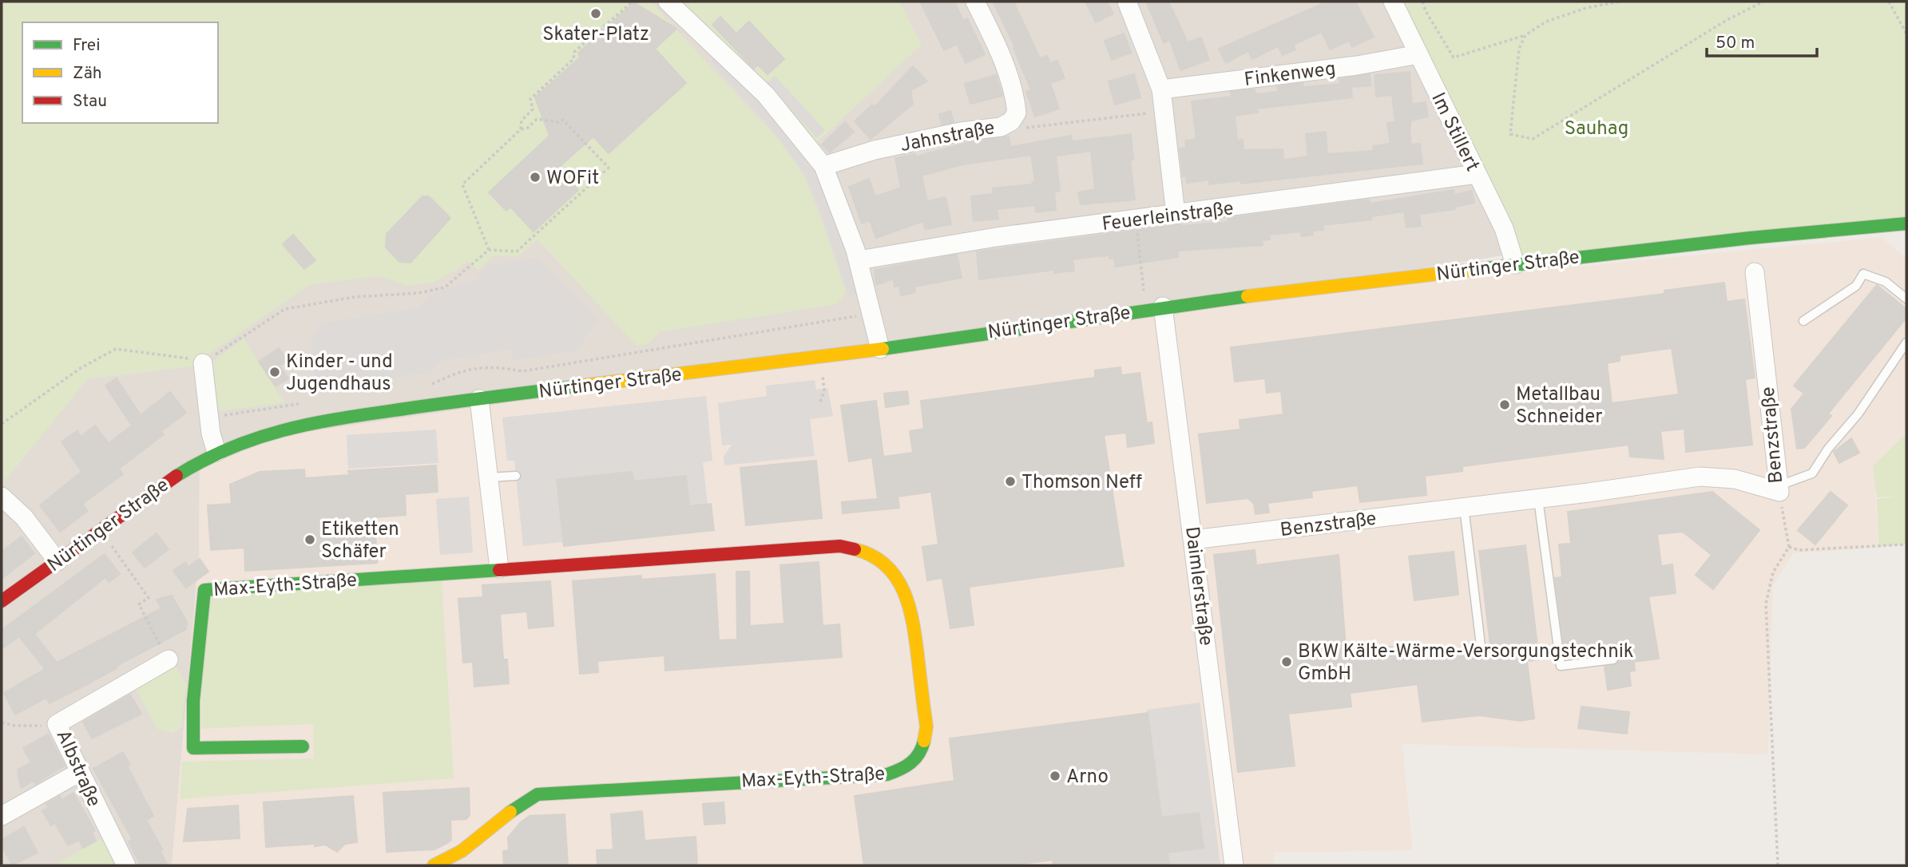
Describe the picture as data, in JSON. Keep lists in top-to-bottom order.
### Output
{
  "streets": {
    "main road": ["Nürtinger Straße", "Max-Eyth-Straße"],
    "street": [
      "Finkenweg",
      "Im Stillert",
      "Jahnstraße",
      "Feuerleinstraße",
      "Benzstraße",
      "Daimlerstraße",
      "Albstraße"
    ]
  },
  "crossings": [
    ["Finkenweg", "Im Stillert"],
    ["Im Stillert", "Feuerleinstraße"],
    ["Im Stillert", "Nürtinger Straße"],
    ["Nürtinger Straße", "Daimlerstraße"],
    ["Benzstraße", "Daimlerstraße"]
  ],
  "parks": ["Sauhag"],
  "places": [
    "Skater-Platz",
    "WOFit",
    "Kinder - und Jugendhaus",
    "Metallbau Schneider",
    "Thomson Neff",
    "Etiketten Schäfer",
    "BKW Kälte-Wärme-Versorgungstechnik GmbH",
    "Arno"
  ],
  "legend": ["Frei", "Zäh", "Stau"],
  "scale_bar": "50 m"
}
